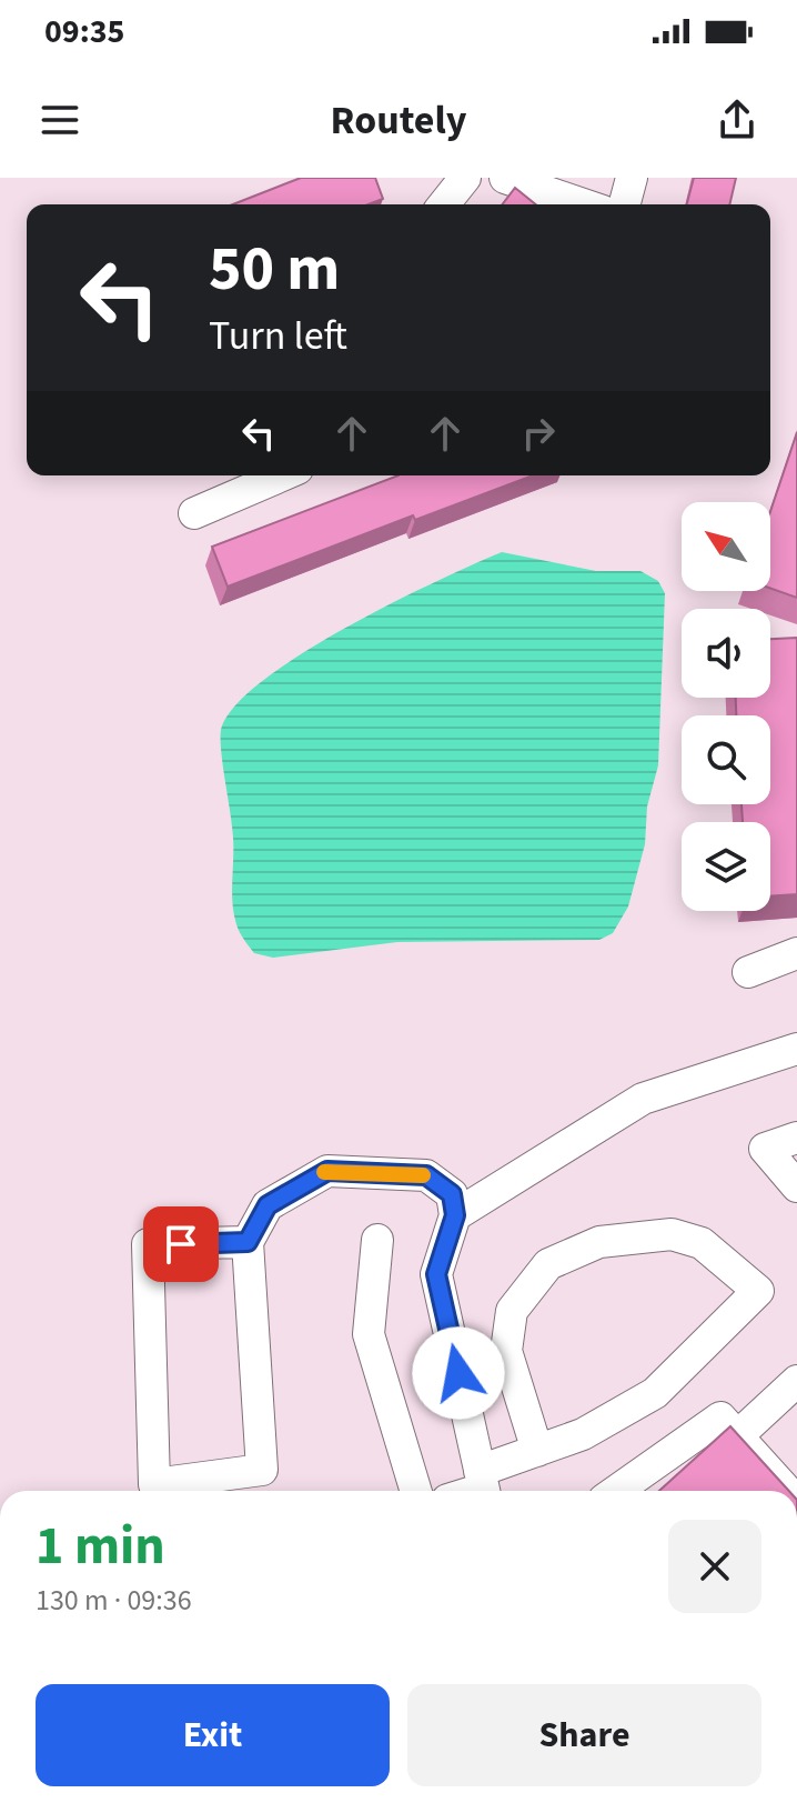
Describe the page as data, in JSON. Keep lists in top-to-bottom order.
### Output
{
  "north": "top left",
  "page": {
    "status": "09:35",
    "header": "Routely",
    "turn": ["50 m", "Turn left"],
    "heading": ["1 min", "130 m · 09:36"],
    "buttons": ["Exit", "Share"]
  }
}
